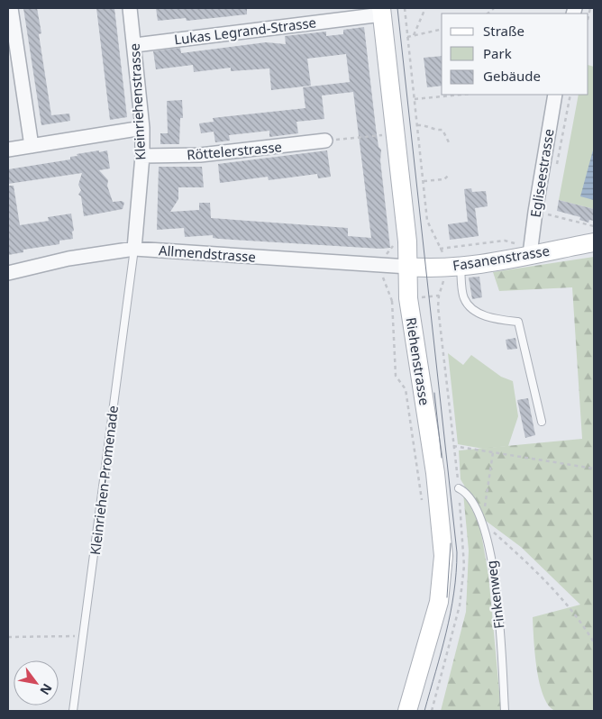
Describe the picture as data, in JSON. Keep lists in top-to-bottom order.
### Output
{
  "streets": {
    "main road": ["Fasanenstrasse", "Riehenstrasse"],
    "street": [
      "Lukas Legrand-Strasse",
      "Kleinriehenstrasse",
      "Röttelerstrasse",
      "Egliseestrasse",
      "Allmendstrasse"
    ],
    "lane": ["Kleinriehen-Promenade", "Finkenweg"]
  },
  "crossings": [
    ["Lukas Legrand-Strasse", "Kleinriehenstrasse"],
    ["Lukas Legrand-Strasse", "Riehenstrasse"],
    ["Kleinriehenstrasse", "Röttelerstrasse"],
    ["Kleinriehenstrasse", "Allmendstrasse"],
    ["Kleinriehenstrasse", "Kleinriehen-Promenade"],
    ["Egliseestrasse", "Fasanenstrasse"],
    ["Allmendstrasse", "Fasanenstrasse"],
    ["Allmendstrasse", "Riehenstrasse"],
    ["Allmendstrasse", "Kleinriehen-Promenade"],
    ["Fasanenstrasse", "Riehenstrasse"]
  ],
  "legend": ["Straße", "Park", "Gebäude"],
  "north": "bottom right"
}
